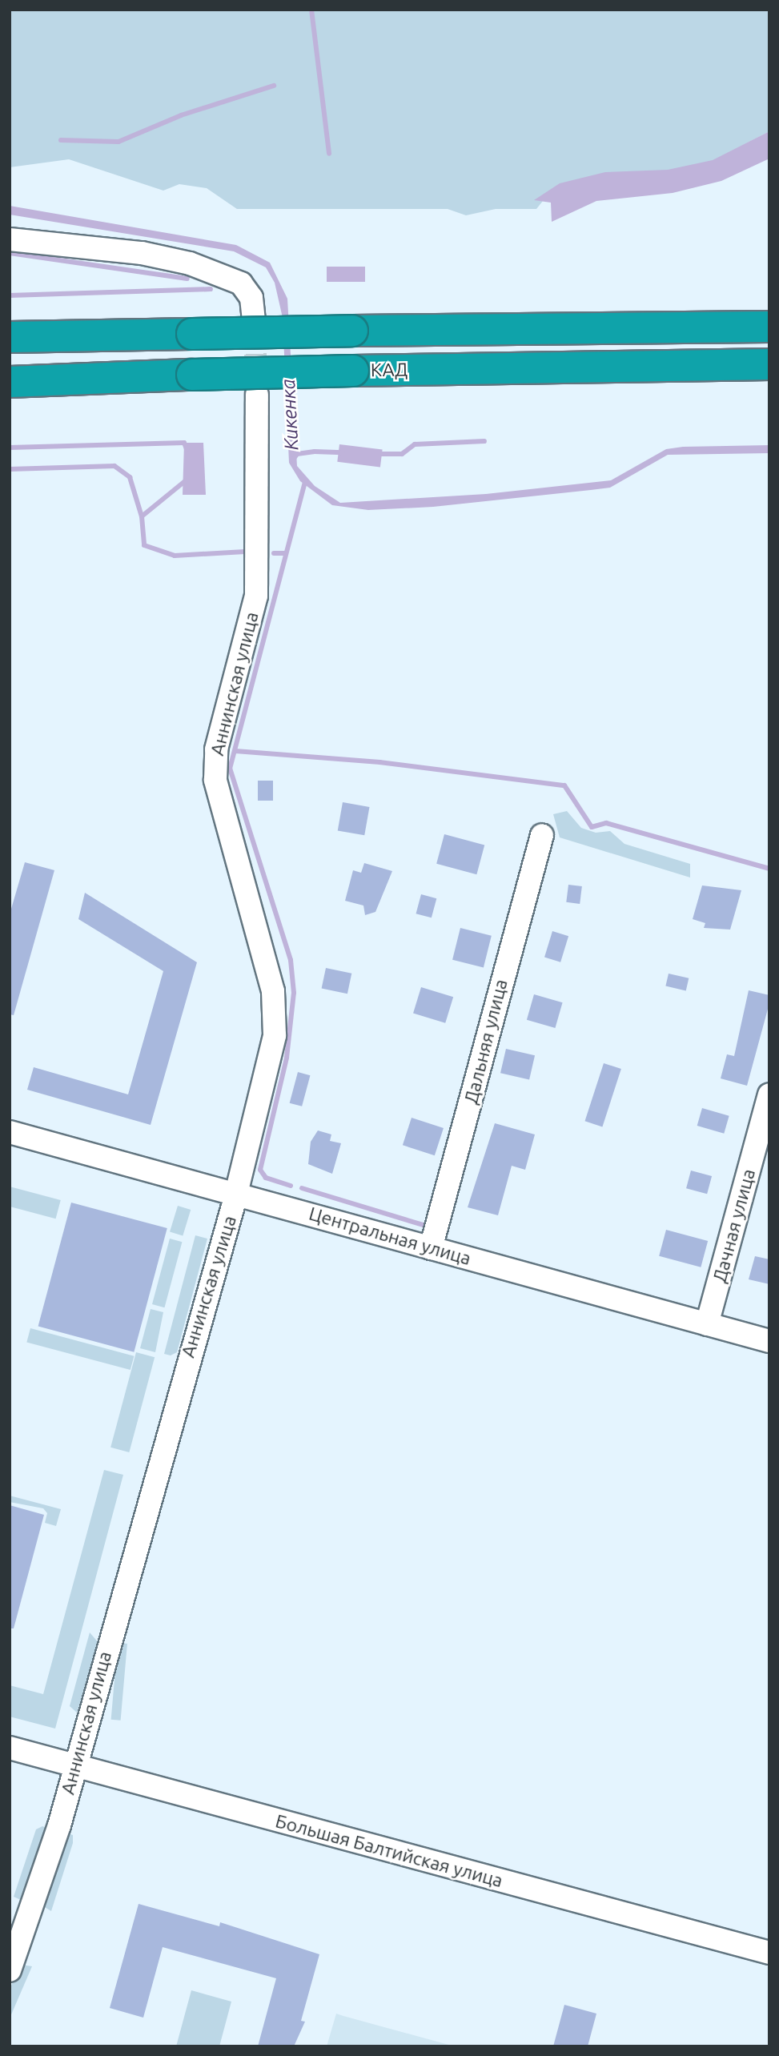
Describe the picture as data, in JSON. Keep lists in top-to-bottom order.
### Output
{
  "streets": {
    "highway": ["КАД"],
    "street": [
      "Аннинская улица",
      "Дальняя улица",
      "Дачная улица",
      "Центральная улица",
      "Большая Балтийская улица"
    ]
  },
  "crossings": [
    ["Аннинская улица", "Центральная улица"],
    ["Аннинская улица", "Большая Балтийская улица"],
    ["Дальняя улица", "Центральная улица"],
    ["Дачная улица", "Центральная улица"]
  ],
  "water": ["Кикенка"]
}
